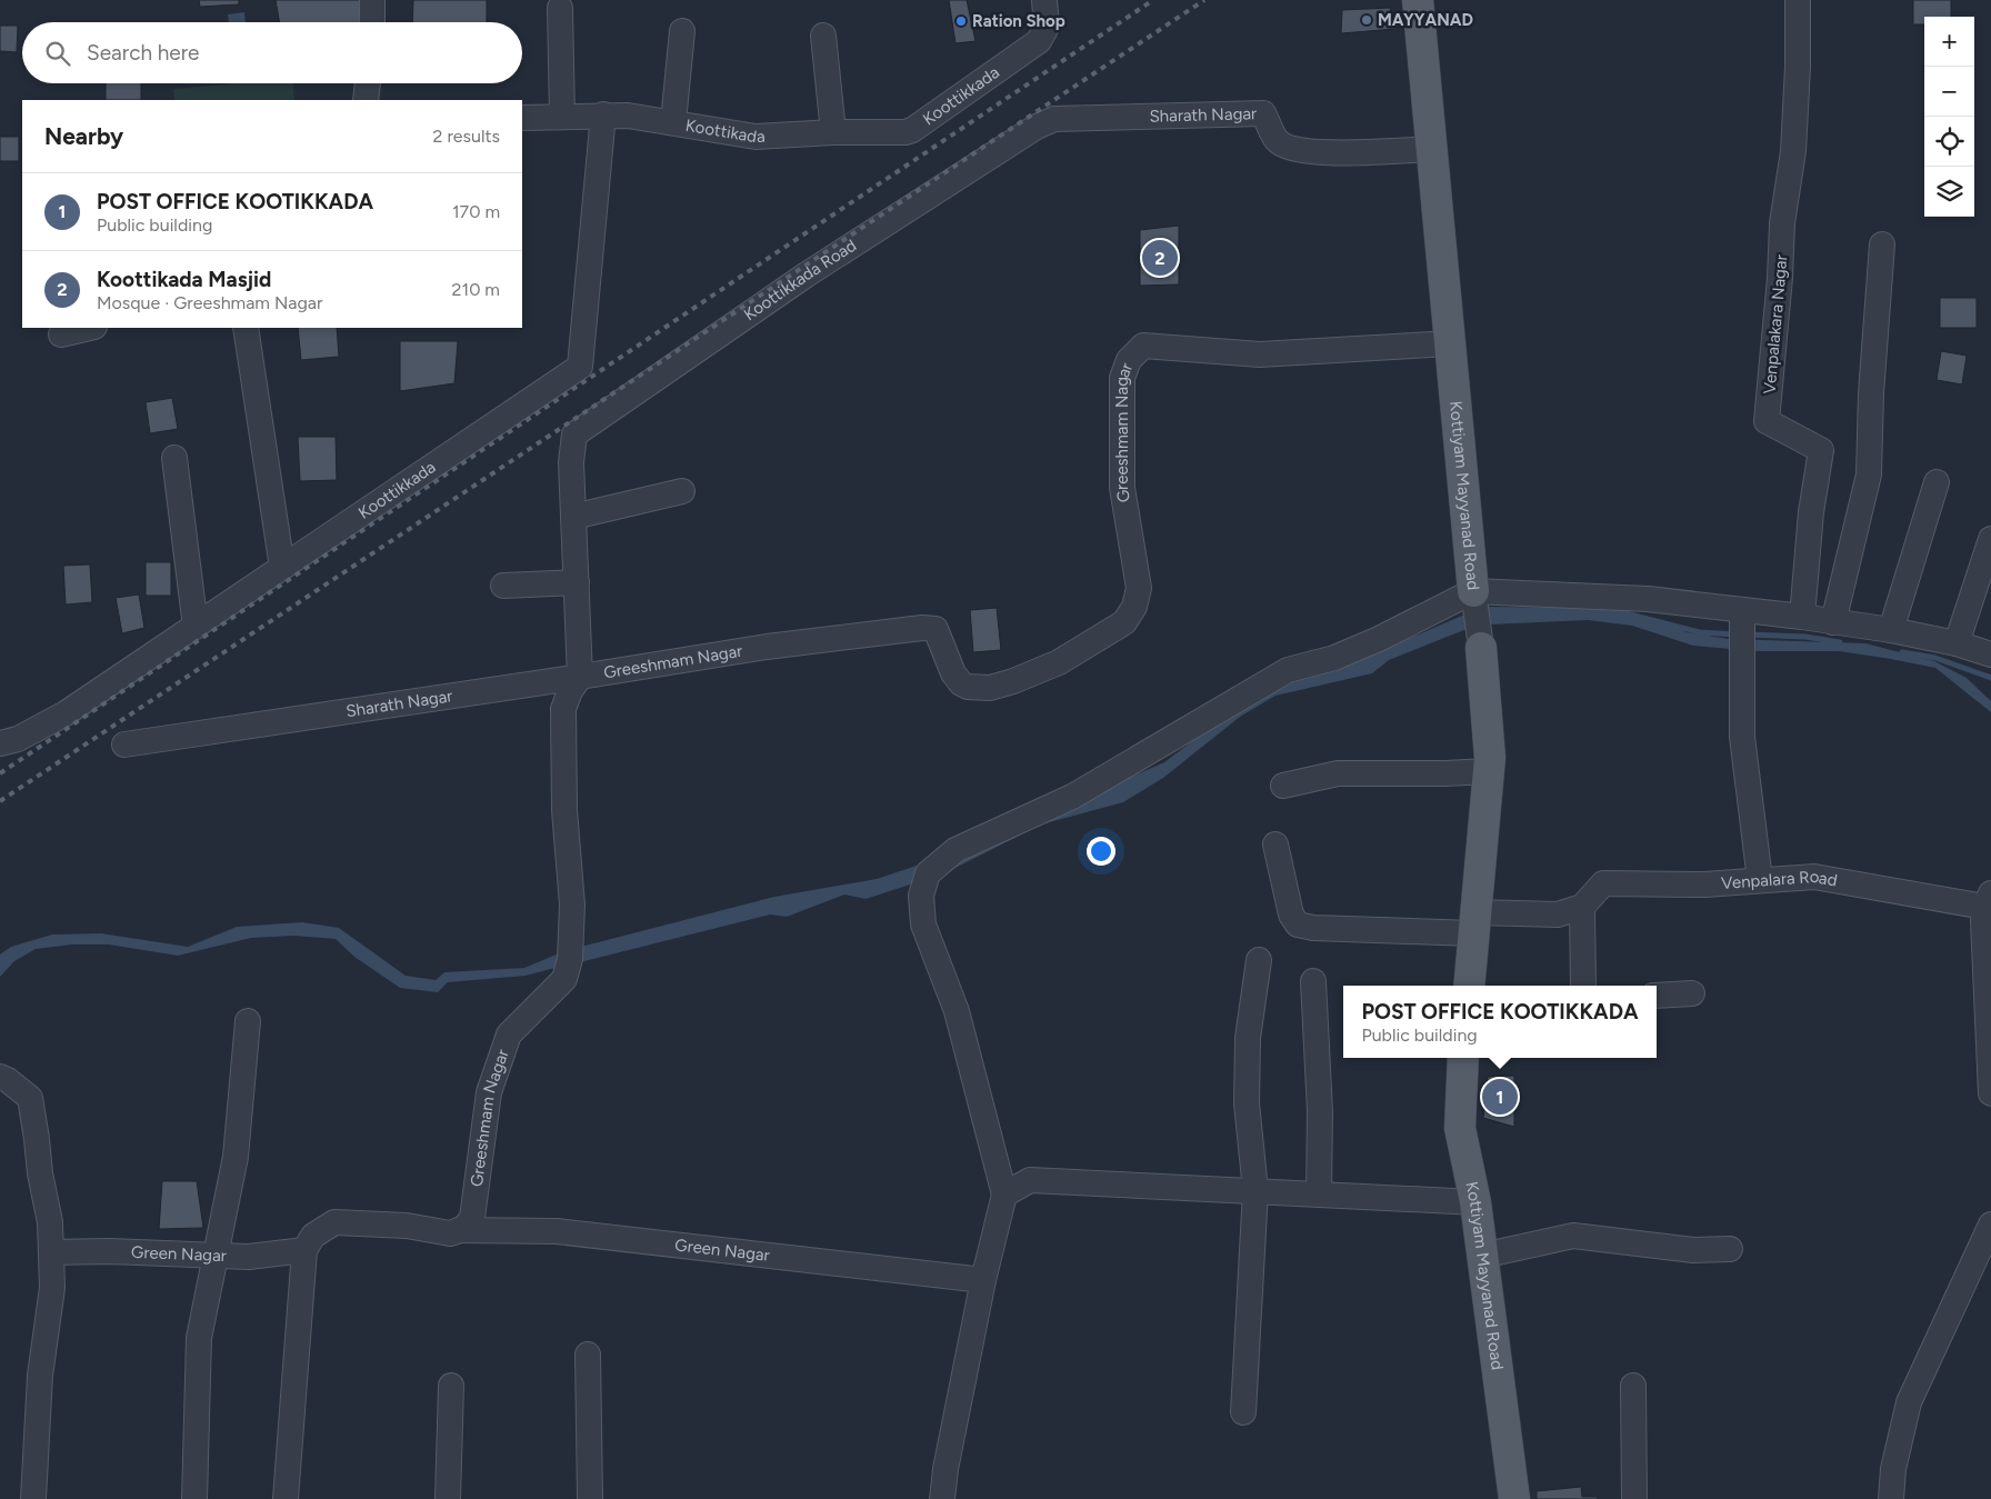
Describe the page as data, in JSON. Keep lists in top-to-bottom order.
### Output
{
  "streets": {
    "main road": ["Kottiyam Mayyanad Road"],
    "street": [
      "Koottikkada",
      "Sharath Nagar",
      "Koottikada",
      "Koottikkada Road",
      "Venpalakara Nagar",
      "Greeshmam Nagar",
      "Venpalara Road",
      "Green Nagar"
    ]
  },
  "crossings": [
    ["Koottikkada", "Koottikada"],
    ["Sharath Nagar", "Koottikkada Road"],
    ["Sharath Nagar", "Greeshmam Nagar"],
    ["Sharath Nagar", "Kottiyam Mayyanad Road"],
    ["Greeshmam Nagar", "Kottiyam Mayyanad Road"],
    ["Greeshmam Nagar", "Green Nagar"]
  ],
  "places": ["MAYYANAD", "Ration Shop"],
  "page": {
    "map_buttons": ["+", "−"],
    "search": "Search here",
    "heading": ["Nearby", "2 results"],
    "list": [
      {
        "mark": "1",
        "name": "POST OFFICE KOOTIKKADA",
        "note": "Public building",
        "value": "170 m"
      },
      {
        "mark": "2",
        "name": "Koottikada Masjid",
        "note": "Mosque · Greeshmam Nagar",
        "value": "210 m"
      }
    ],
    "pins": ["2", "1"],
    "popup": ["POST OFFICE KOOTIKKADA", "Public building"]
  }
}
